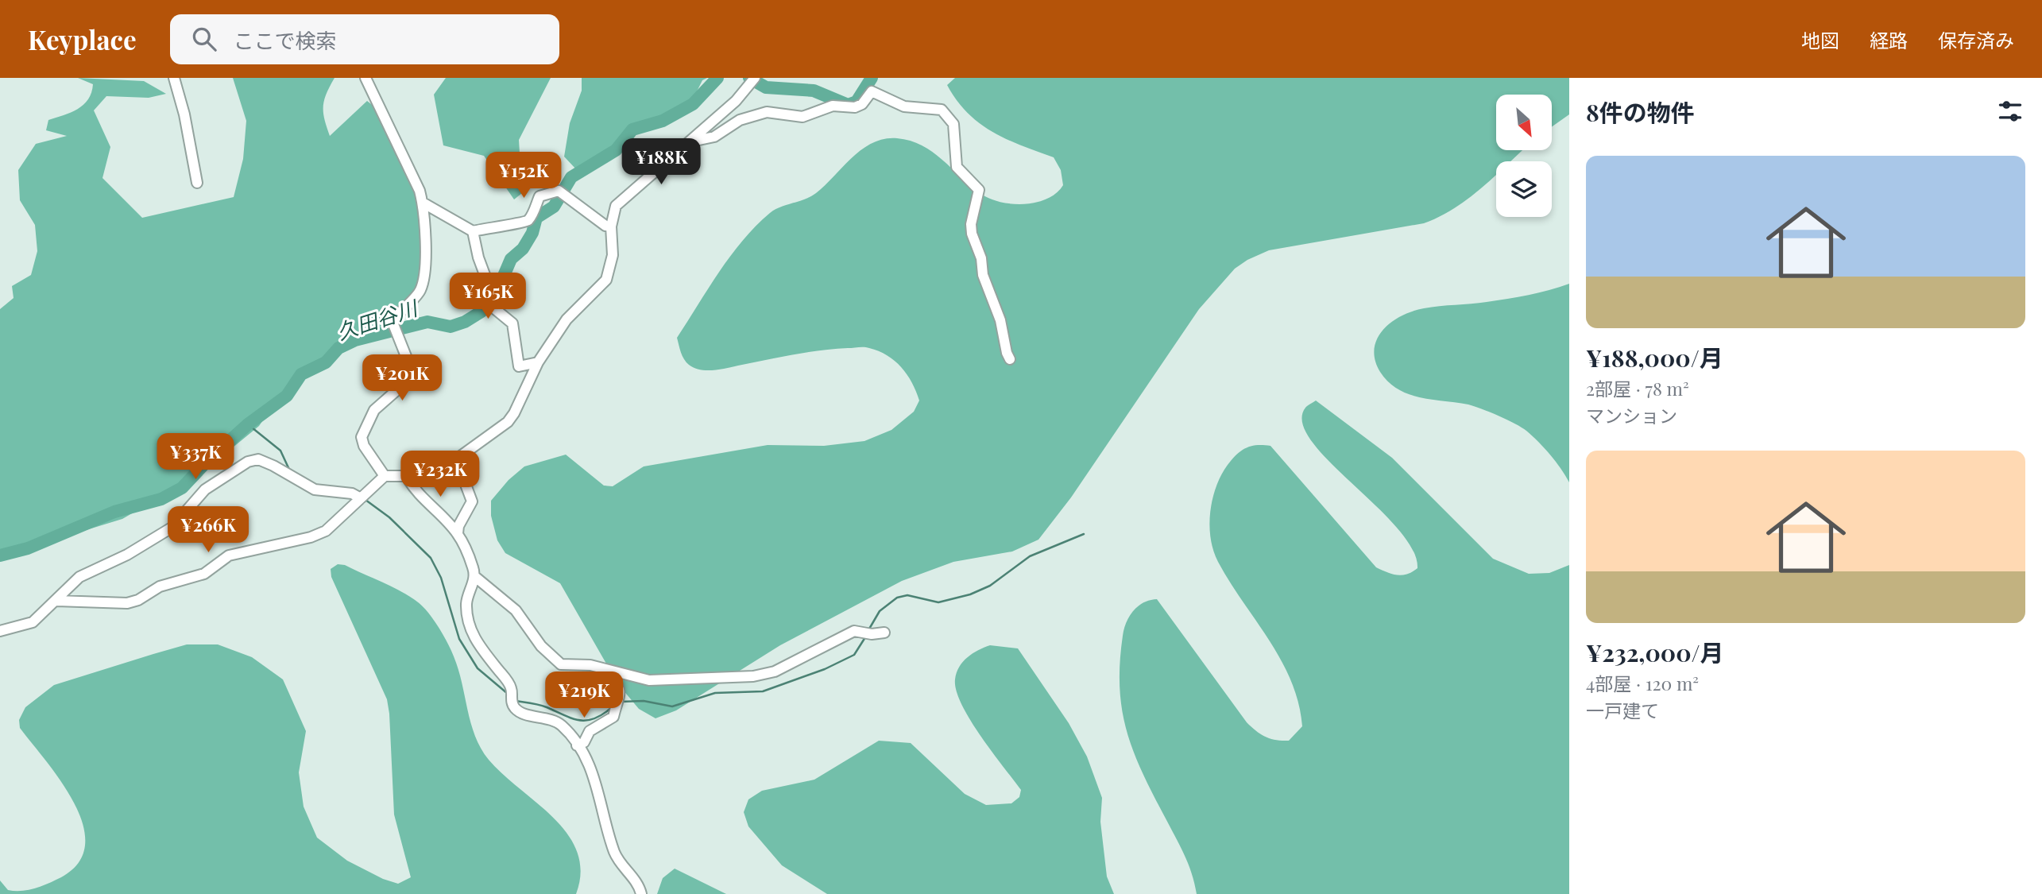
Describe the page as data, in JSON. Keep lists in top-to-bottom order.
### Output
{
  "water": ["久田谷川"],
  "north": "bottom right",
  "page": {
    "header": "Keyplace",
    "search": "ここで検索",
    "nav": ["地図", "経路", "保存済み"],
    "heading": "8件の物件",
    "price": [
      "¥188K",
      "¥152K",
      "¥165K",
      "¥201K",
      "¥337K",
      "¥232K",
      "¥266K",
      "¥219K"
    ],
    "list": [
      {
        "name": "¥188,000/月",
        "note": "2部屋 · 78 m² · マンション"
      },
      {
        "name": "¥232,000/月",
        "note": "4部屋 · 120 m² · 一戸建て"
      }
    ]
  }
}
